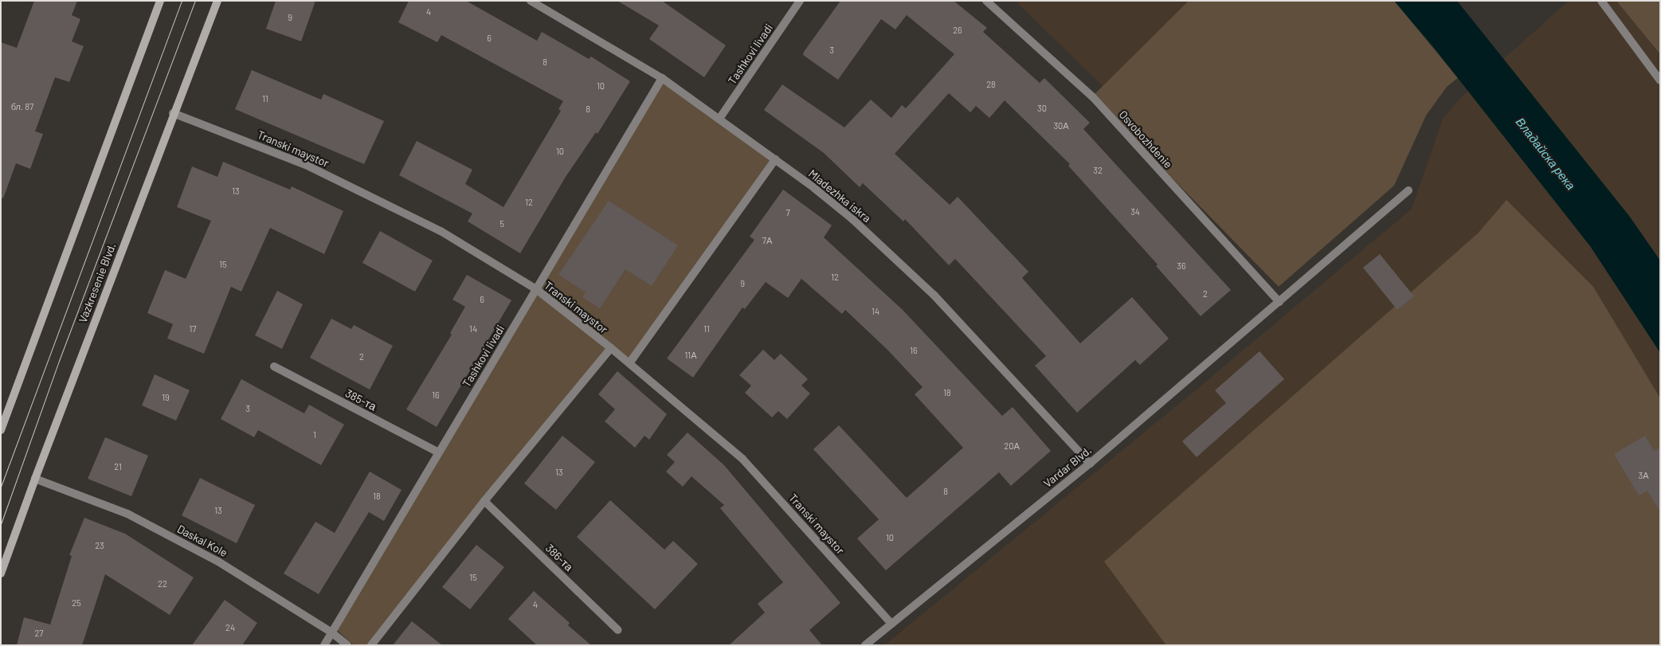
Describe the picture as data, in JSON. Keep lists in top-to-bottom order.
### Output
{
  "streets": {
    "main road": ["Vazkresenie Blvd."],
    "street": [
      "Tashkovi livadi",
      "Osvobozhdenie",
      "Transki maystor",
      "Mladezhka iskra",
      "385-та",
      "Vardar Blvd.",
      "Daskal Kole",
      "386-та"
    ]
  },
  "crossings": [
    ["Tashkovi livadi", "Transki maystor"],
    ["Tashkovi livadi", "Mladezhka iskra"],
    ["Tashkovi livadi", "385-та"],
    ["Tashkovi livadi", "Daskal Kole"],
    ["Osvobozhdenie", "Vardar Blvd."],
    ["Transki maystor", "Vazkresenie Blvd."],
    ["Transki maystor", "Vardar Blvd."],
    ["Mladezhka iskra", "Vardar Blvd."],
    ["Vazkresenie Blvd.", "Daskal Kole"]
  ],
  "water": ["Владайска река"],
  "house_numbers": [
    "4",
    "9",
    "26",
    "6",
    "3",
    "8",
    "28",
    "10",
    "11",
    "бл. 87",
    "30",
    "8",
    "30А",
    "10",
    "32",
    "13",
    "12",
    "34",
    "7",
    "5",
    "7А",
    "15",
    "36",
    "12",
    "9",
    "2",
    "6",
    "14",
    "17",
    "14",
    "11",
    "16",
    "11А",
    "2",
    "18",
    "16",
    "19",
    "3",
    "1",
    "20А",
    "21",
    "13",
    "3А",
    "8",
    "18",
    "13",
    "10",
    "23",
    "15",
    "22",
    "25",
    "4",
    "24",
    "27"
  ]
}
